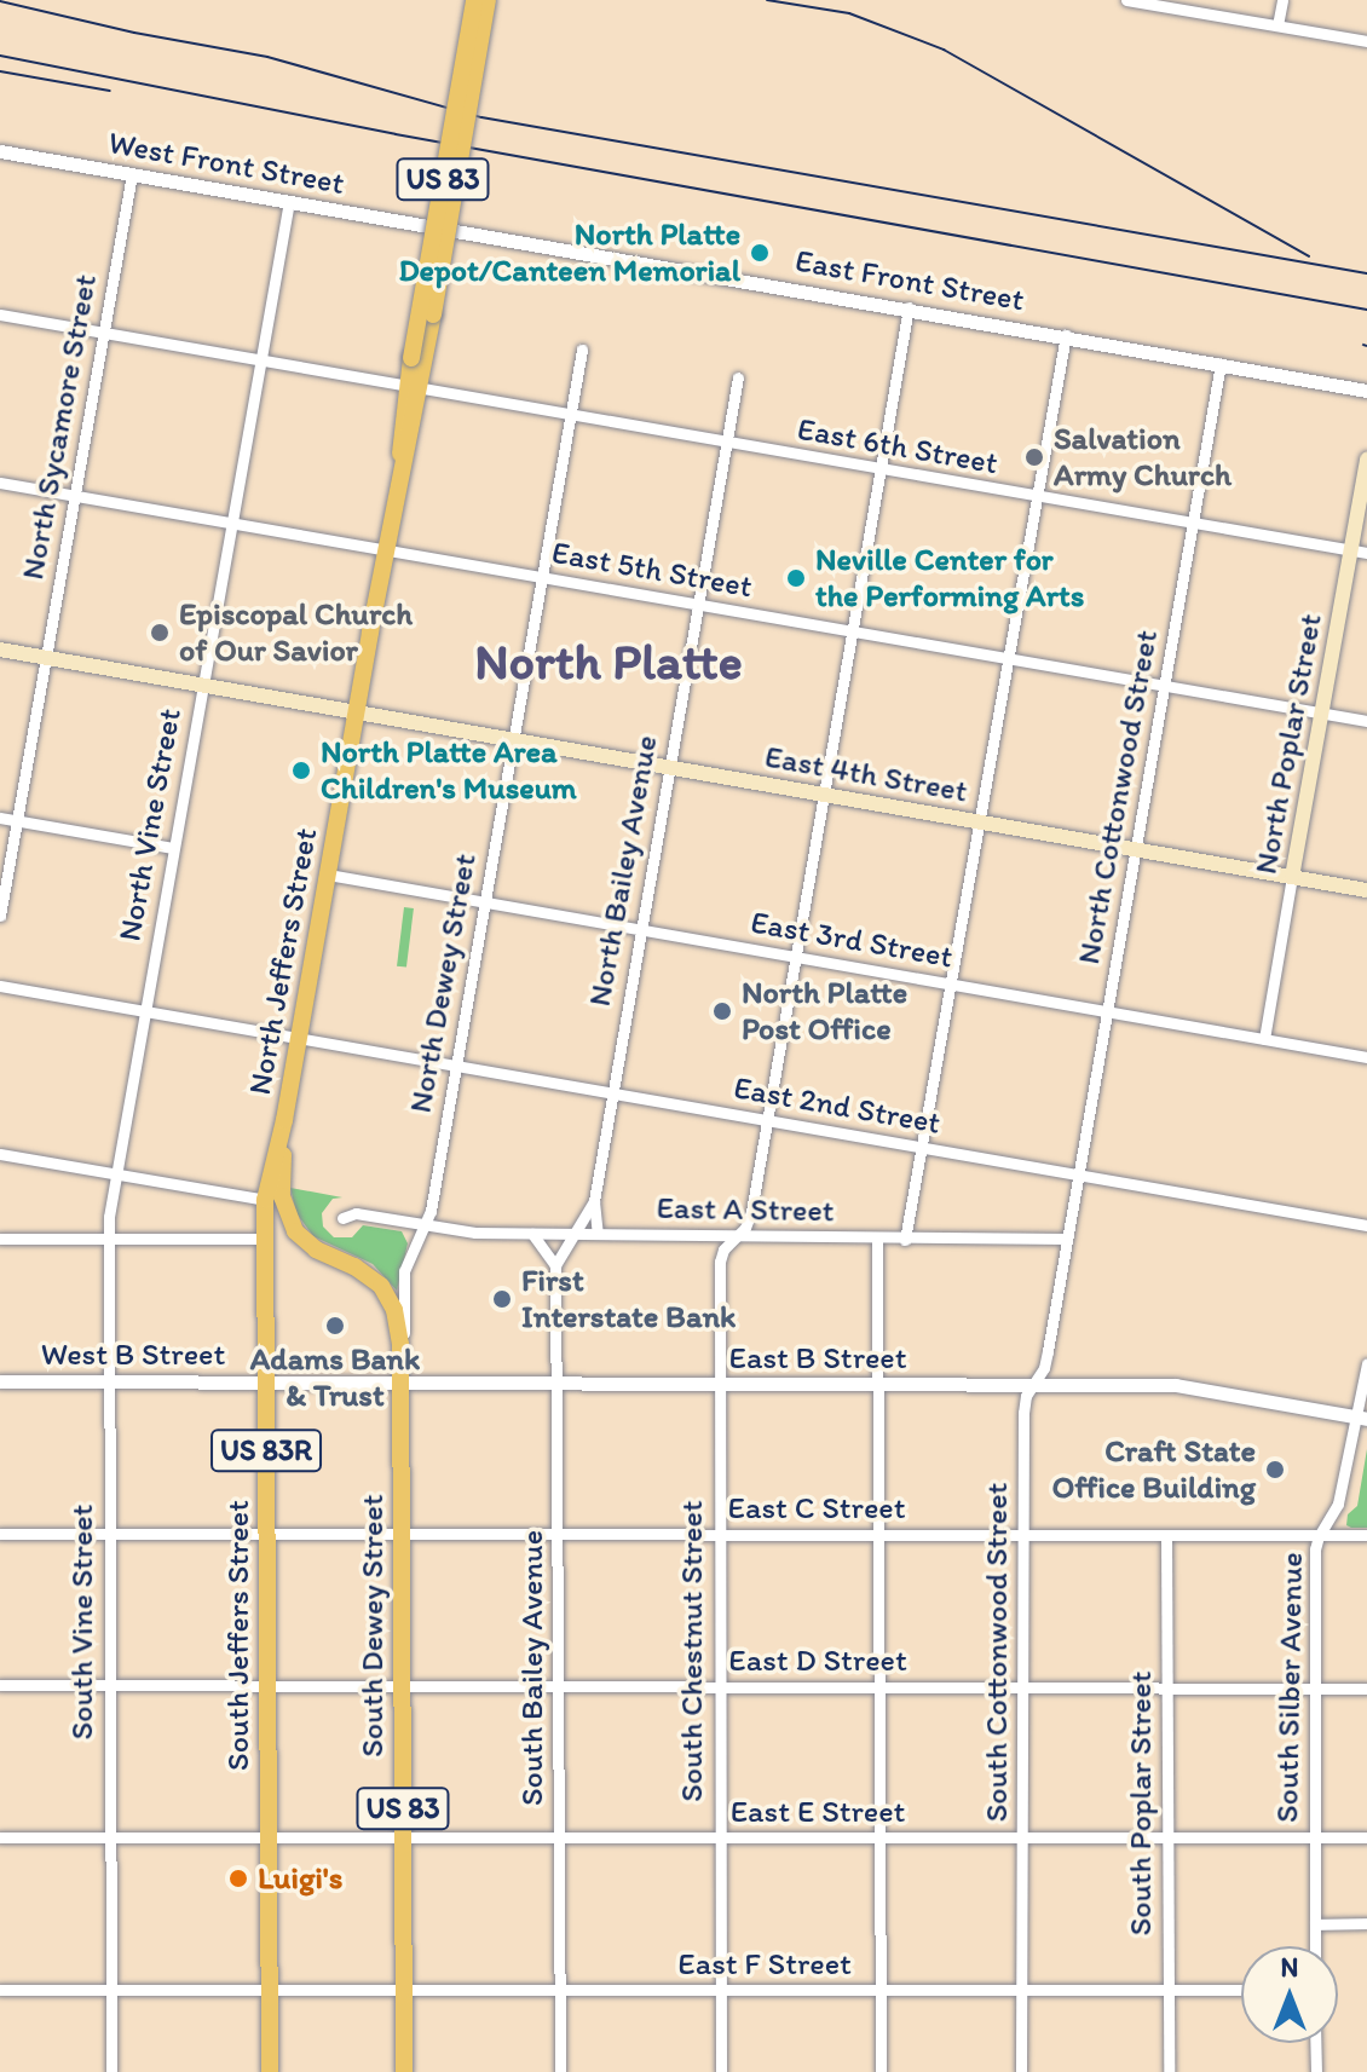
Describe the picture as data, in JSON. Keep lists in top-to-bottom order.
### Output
{
  "streets": {
    "highway": [
      "US 83",
      "North Jeffers Street",
      "US 83R",
      "South Dewey Street",
      "South Jeffers Street"
    ],
    "main road": ["North Poplar Street", "East 4th Street"],
    "street": [
      "West Front Street",
      "East Front Street",
      "North Sycamore Street",
      "East 6th Street",
      "East 5th Street",
      "North Cottonwood Street",
      "North Vine Street",
      "North Bailey Avenue",
      "East 3rd Street",
      "North Dewey Street",
      "East 2nd Street",
      "East A Street",
      "West B Street",
      "East B Street",
      "East C Street",
      "South Vine Street",
      "South Chestnut Street",
      "South Cottonwood Street",
      "East D Street",
      "South Bailey Avenue",
      "South Silber Avenue",
      "South Poplar Street",
      "East E Street",
      "East F Street"
    ]
  },
  "crossings": [
    ["West Front Street", "East Front Street"],
    ["West Front Street", "North Sycamore Street"],
    ["West Front Street", "North Vine Street"],
    ["East Front Street", "North Cottonwood Street"],
    ["East Front Street", "South Chestnut Street"],
    ["North Sycamore Street", "East 6th Street"],
    ["North Sycamore Street", "East 5th Street"],
    ["North Sycamore Street", "East 4th Street"],
    ["East 6th Street", "North Poplar Street"],
    ["East 6th Street", "North Cottonwood Street"],
    ["East 6th Street", "North Vine Street"],
    ["East 6th Street", "North Bailey Avenue"],
    ["East 6th Street", "North Jeffers Street"],
    ["East 6th Street", "North Dewey Street"],
    ["East 6th Street", "South Chestnut Street"],
    ["East 5th Street", "North Poplar Street"],
    ["East 5th Street", "North Cottonwood Street"],
    ["East 5th Street", "North Vine Street"],
    ["East 5th Street", "North Bailey Avenue"],
    ["East 5th Street", "North Jeffers Street"],
    ["East 5th Street", "North Dewey Street"],
    ["East 5th Street", "South Chestnut Street"],
    ["North Poplar Street", "East 4th Street"],
    ["North Poplar Street", "East 3rd Street"],
    ["East 4th Street", "North Cottonwood Street"],
    ["East 4th Street", "North Vine Street"],
    ["East 4th Street", "North Bailey Avenue"],
    ["East 4th Street", "North Jeffers Street"],
    ["East 4th Street", "North Dewey Street"],
    ["East 4th Street", "South Chestnut Street"],
    ["North Cottonwood Street", "East 3rd Street"],
    ["North Cottonwood Street", "East 2nd Street"],
    ["North Cottonwood Street", "East A Street"],
    ["North Cottonwood Street", "South Cottonwood Street"],
    ["North Vine Street", "East 2nd Street"],
    ["North Vine Street", "South Vine Street"],
    ["North Bailey Avenue", "East 3rd Street"],
    ["North Bailey Avenue", "East 2nd Street"],
    ["North Bailey Avenue", "East A Street"],
    ["North Bailey Avenue", "South Bailey Avenue"],
    ["East 3rd Street", "North Jeffers Street"],
    ["East 3rd Street", "North Dewey Street"],
    ["East 3rd Street", "South Chestnut Street"],
    ["North Jeffers Street", "East 2nd Street"],
    ["North Jeffers Street", "South Dewey Street"],
    ["North Jeffers Street", "South Jeffers Street"],
    ["North Dewey Street", "East 2nd Street"],
    ["North Dewey Street", "East A Street"],
    ["North Dewey Street", "South Dewey Street"],
    ["East 2nd Street", "South Chestnut Street"],
    ["East A Street", "South Dewey Street"],
    ["East A Street", "South Chestnut Street"],
    ["East A Street", "South Cottonwood Street"],
    ["East A Street", "South Bailey Avenue"],
    ["West B Street", "East B Street"],
    ["West B Street", "South Vine Street"],
    ["West B Street", "South Jeffers Street"],
    ["East B Street", "South Dewey Street"],
    ["East B Street", "South Jeffers Street"],
    ["East B Street", "South Chestnut Street"],
    ["East B Street", "South Cottonwood Street"],
    ["East B Street", "South Bailey Avenue"],
    ["East B Street", "South Silber Avenue"],
    ["East C Street", "South Vine Street"],
    ["East C Street", "South Dewey Street"],
    ["East C Street", "South Jeffers Street"],
    ["East C Street", "South Chestnut Street"],
    ["East C Street", "South Cottonwood Street"],
    ["East C Street", "South Bailey Avenue"],
    ["East C Street", "South Silber Avenue"],
    ["East C Street", "South Poplar Street"],
    ["South Vine Street", "East D Street"],
    ["South Vine Street", "East E Street"],
    ["South Vine Street", "East F Street"],
    ["South Dewey Street", "East D Street"],
    ["South Dewey Street", "East E Street"],
    ["South Dewey Street", "East F Street"],
    ["South Jeffers Street", "East D Street"],
    ["South Jeffers Street", "East E Street"],
    ["South Jeffers Street", "East F Street"],
    ["South Chestnut Street", "East D Street"],
    ["South Chestnut Street", "East E Street"],
    ["South Chestnut Street", "East F Street"],
    ["South Cottonwood Street", "East D Street"],
    ["South Cottonwood Street", "East E Street"],
    ["South Cottonwood Street", "East F Street"],
    ["East D Street", "South Bailey Avenue"],
    ["East D Street", "South Silber Avenue"],
    ["East D Street", "South Poplar Street"],
    ["South Bailey Avenue", "East E Street"],
    ["South Bailey Avenue", "East F Street"],
    ["South Silber Avenue", "East E Street"],
    ["South Poplar Street", "East E Street"],
    ["South Poplar Street", "East F Street"]
  ],
  "districts": ["North Platte"],
  "places": [
    "North Platte Depot/Canteen Memorial",
    "Salvation Army Church",
    "Neville Center for the Performing Arts",
    "Episcopal Church of Our Savior",
    "North Platte Area Children's Museum",
    "North Platte Post Office",
    "First Interstate Bank",
    "Adams Bank & Trust",
    "Craft State Office Building",
    "Luigi's"
  ],
  "north": "top"
}
